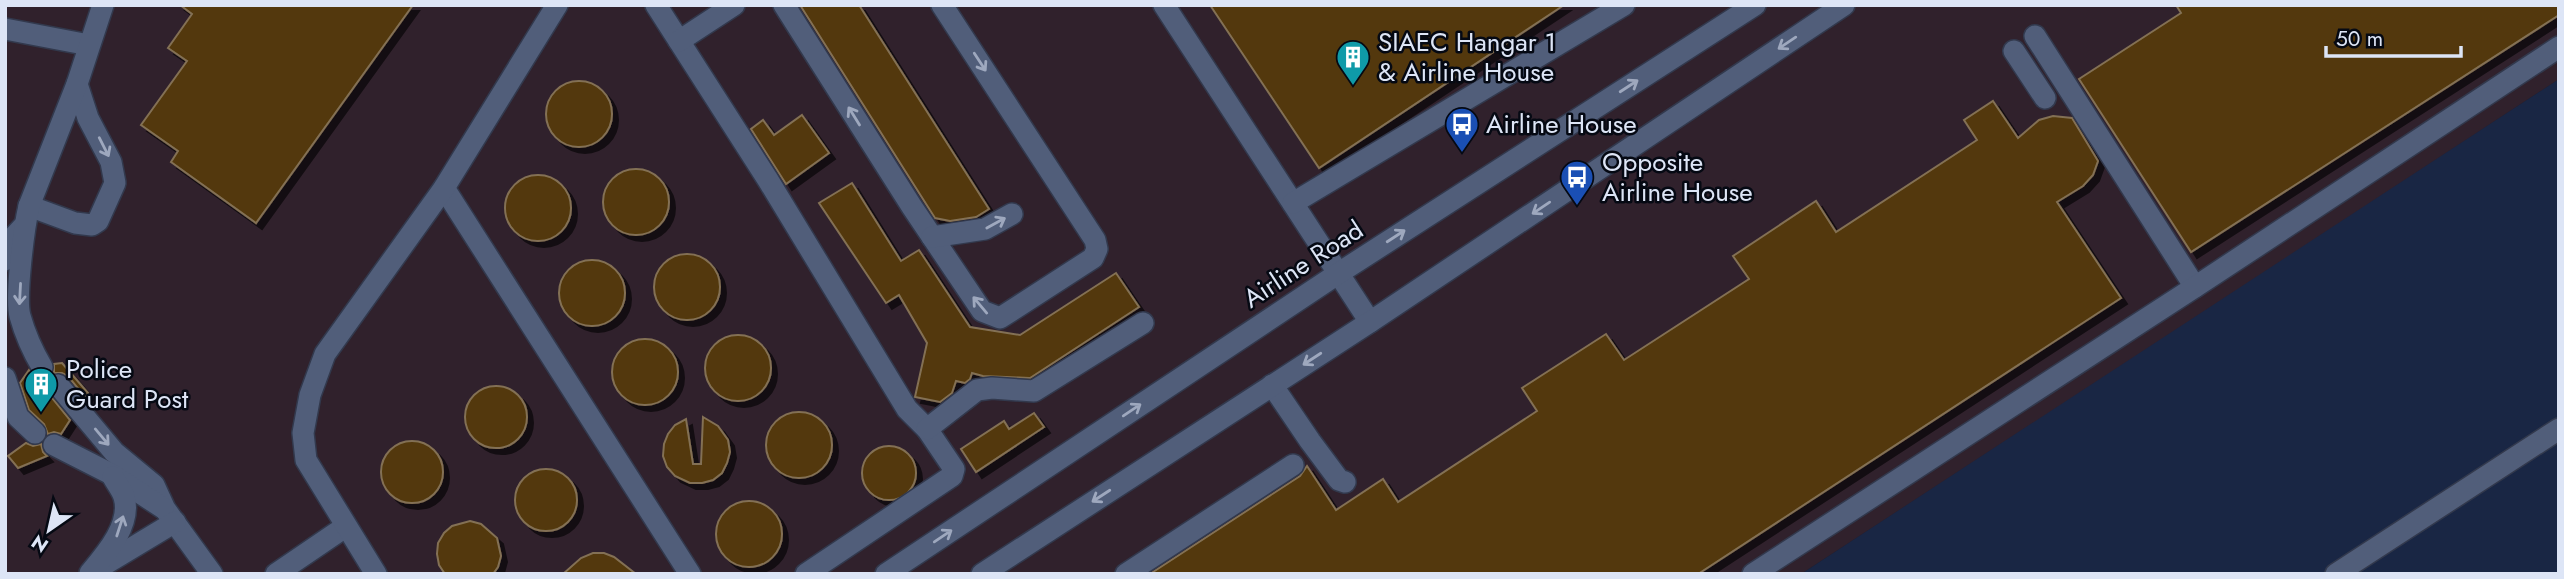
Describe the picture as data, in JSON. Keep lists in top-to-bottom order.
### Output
{
  "streets": {
    "street": ["Airline Road"]
  },
  "places": {
    "building": ["SIAEC Hangar 1 & Airline House", "Police Guard Post"],
    "bus stop": ["Airline House", "Opposite Airline House"]
  },
  "scale_bar": "50 m",
  "north": "bottom left"
}
